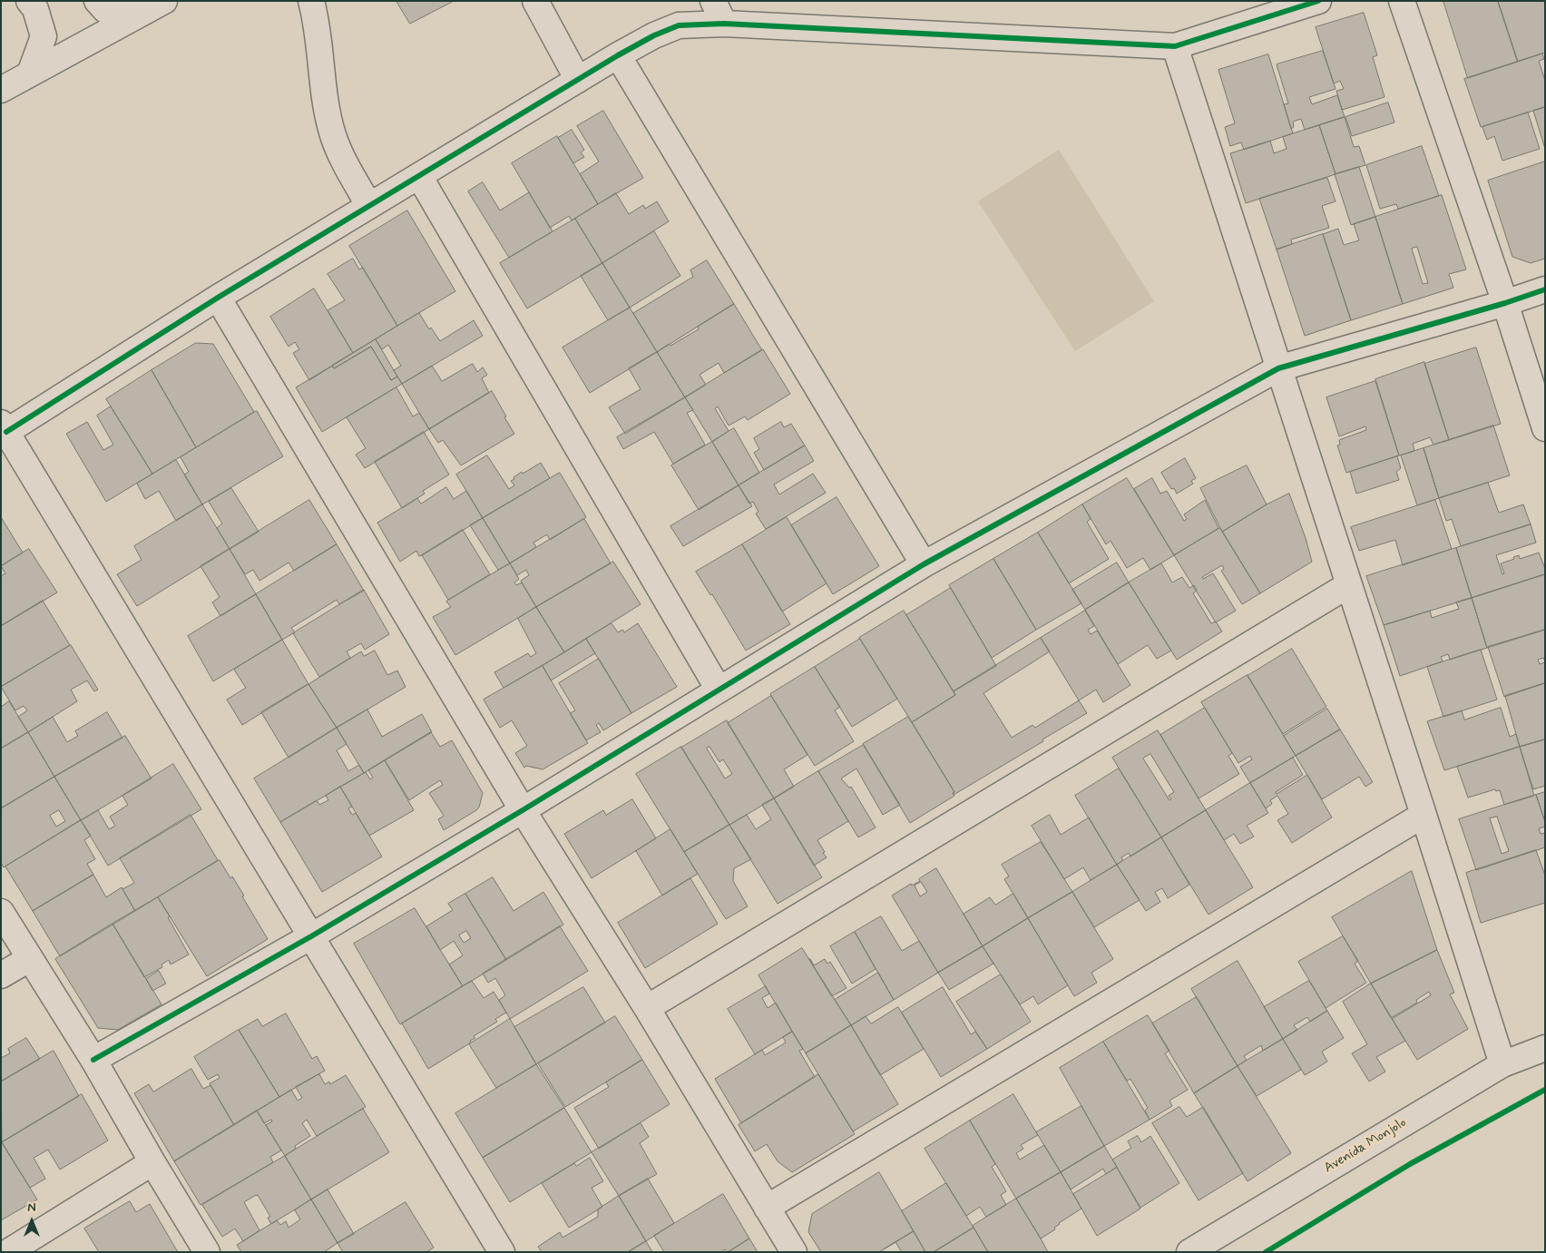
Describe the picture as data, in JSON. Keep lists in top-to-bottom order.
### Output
{
  "streets": {
    "street": ["Avenida Monjolo"]
  },
  "north": "top"
}
